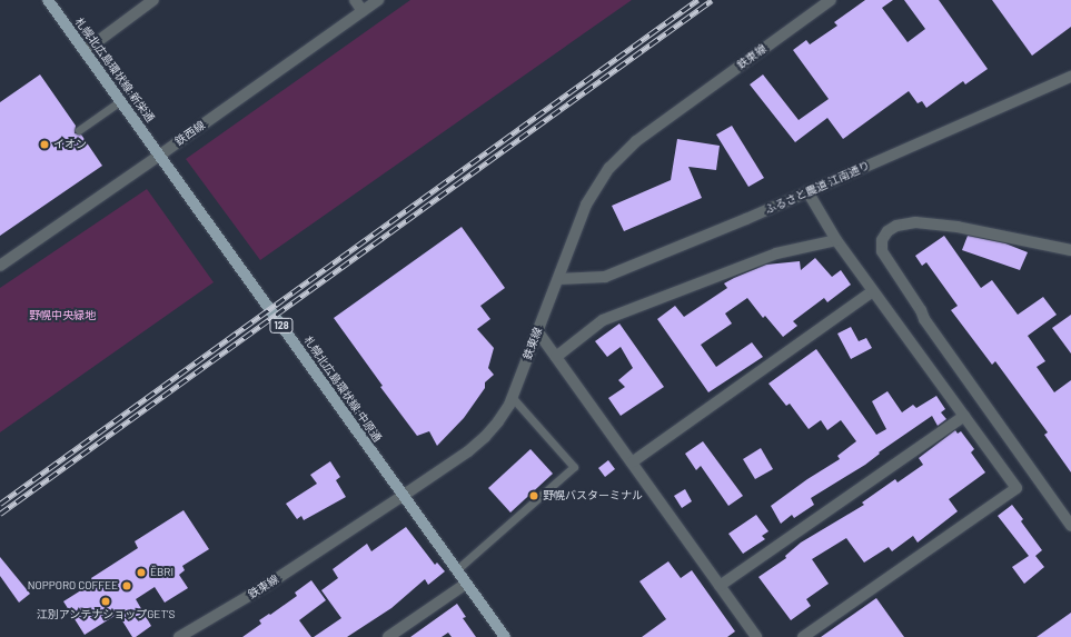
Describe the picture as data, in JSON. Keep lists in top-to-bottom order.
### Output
{
  "streets": {
    "main road": ["札幌北広島環状線;新栄通", "128", "札幌北広島環状線;中原通"],
    "street": ["鉄東線", "鉄西線", "ふるさと農道 江南通り"]
  },
  "crossings": [
    ["鉄東線", "ふるさと農道 江南通り"],
    ["鉄東線", "札幌北広島環状線;中原通"],
    ["札幌北広島環状線;新栄通", "鉄西線"],
    ["札幌北広島環状線;新栄通", "札幌北広島環状線;中原通"],
    ["鉄西線", "札幌北広島環状線;中原通"]
  ],
  "parks": ["野幌中央緑地"],
  "places": [
    "イオン",
    "野幌バスターミナル",
    "ËBRI",
    "NOPPORO COFFEE",
    "江別アンテナショップGET’S"
  ]
}
